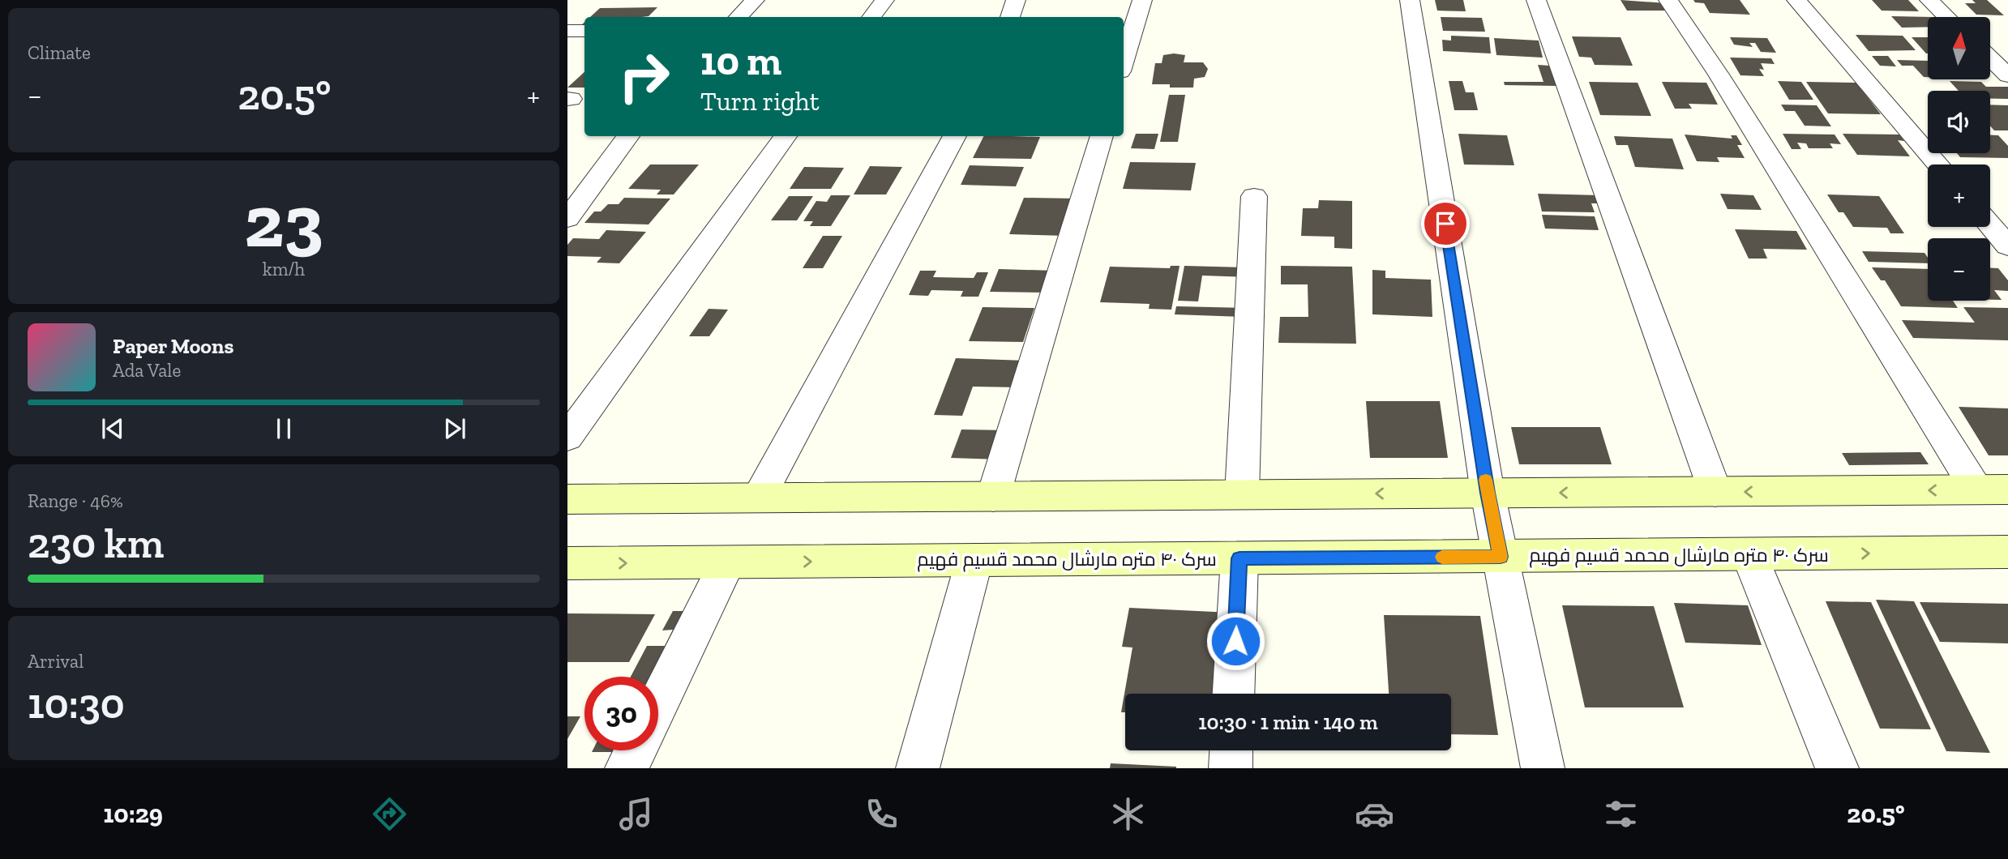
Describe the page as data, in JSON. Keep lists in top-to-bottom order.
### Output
{
  "streets": {
    "street": ["سرک ۴۰ متره مارشال محمد قسیم فهیم"]
  },
  "north": "top",
  "page": {
    "tile": [
      "Climate",
      ["23", "km/h"],
      ["Range · 46%", "230 km"],
      ["Arrival", "10:30"]
    ],
    "map_buttons": ["+", "−"],
    "turn": ["10 m", "Turn right"],
    "heat": ["−", "20.5°", "+"],
    "song": ["Paper Moons", "Ada Vale"],
    "limit": "30",
    "trip": "10:30 · 1 min · 140 m",
    "tabs": ["10:29", "20.5°"]
  }
}
